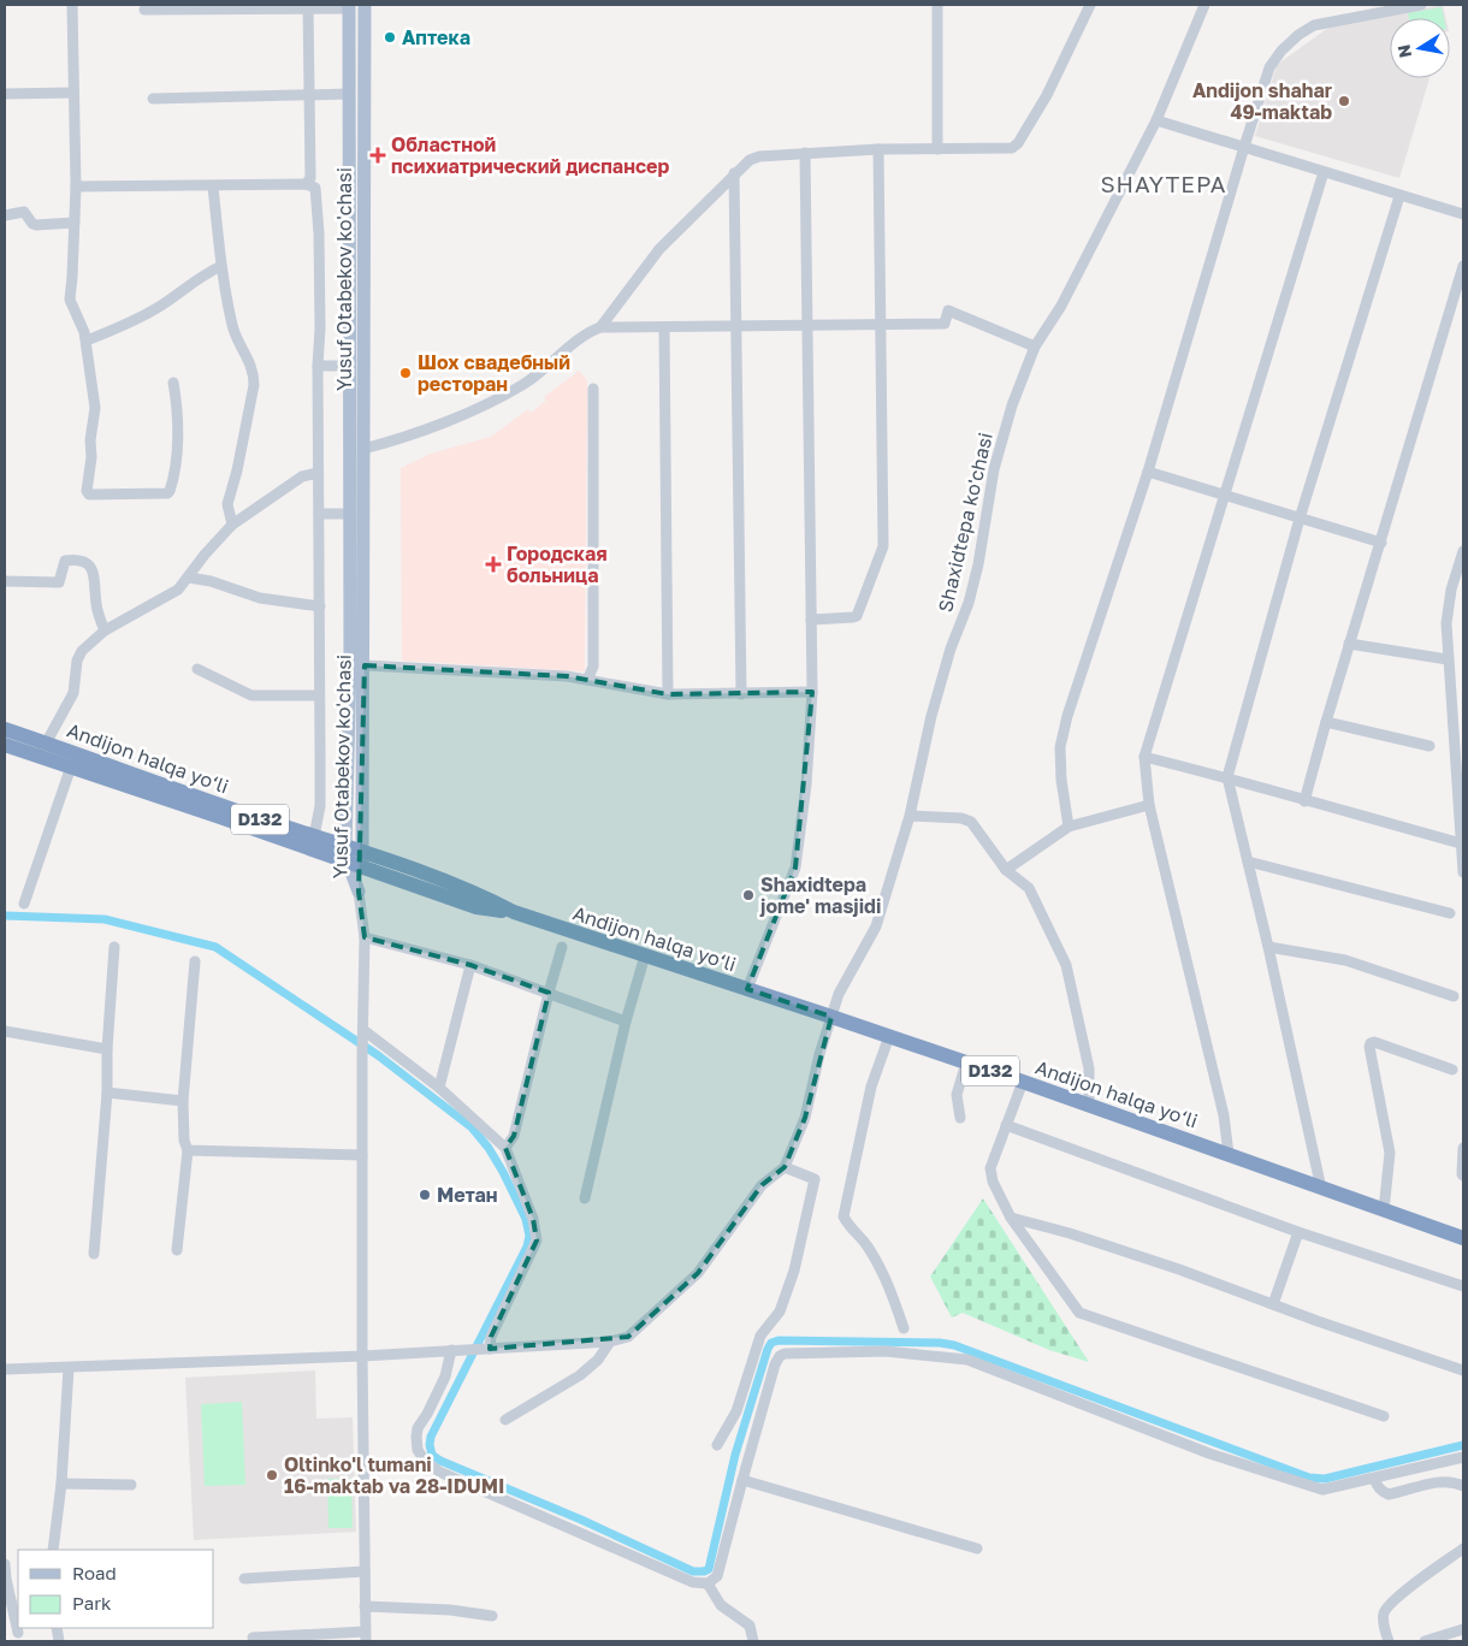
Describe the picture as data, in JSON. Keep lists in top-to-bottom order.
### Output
{
  "streets": {
    "highway": ["Andijon halqa yo‘li", "D132"],
    "main road": ["Yusuf Otabekov ko'chasi"],
    "street": ["Shaxidtepa ko'chasi"]
  },
  "crossings": [
    ["Yusuf Otabekov ko'chasi", "Andijon halqa yo‘li"],
    ["Shaxidtepa ko'chasi", "Andijon halqa yo‘li"]
  ],
  "districts": ["SHAYTEPA"],
  "places": {
    "other": [
      "Аптека",
      "Andijon shahar 49-maktab",
      "Шох свадебный ресторан",
      "Shaxidtepa jome' masjidi",
      "Метан",
      "Oltinko'l tumani 16-maktab va 28-IDUMI"
    ],
    "health": ["Областной психиатрический диспансер", "Городская больница"]
  },
  "legend": ["Road", "Park"],
  "north": "left"
}
